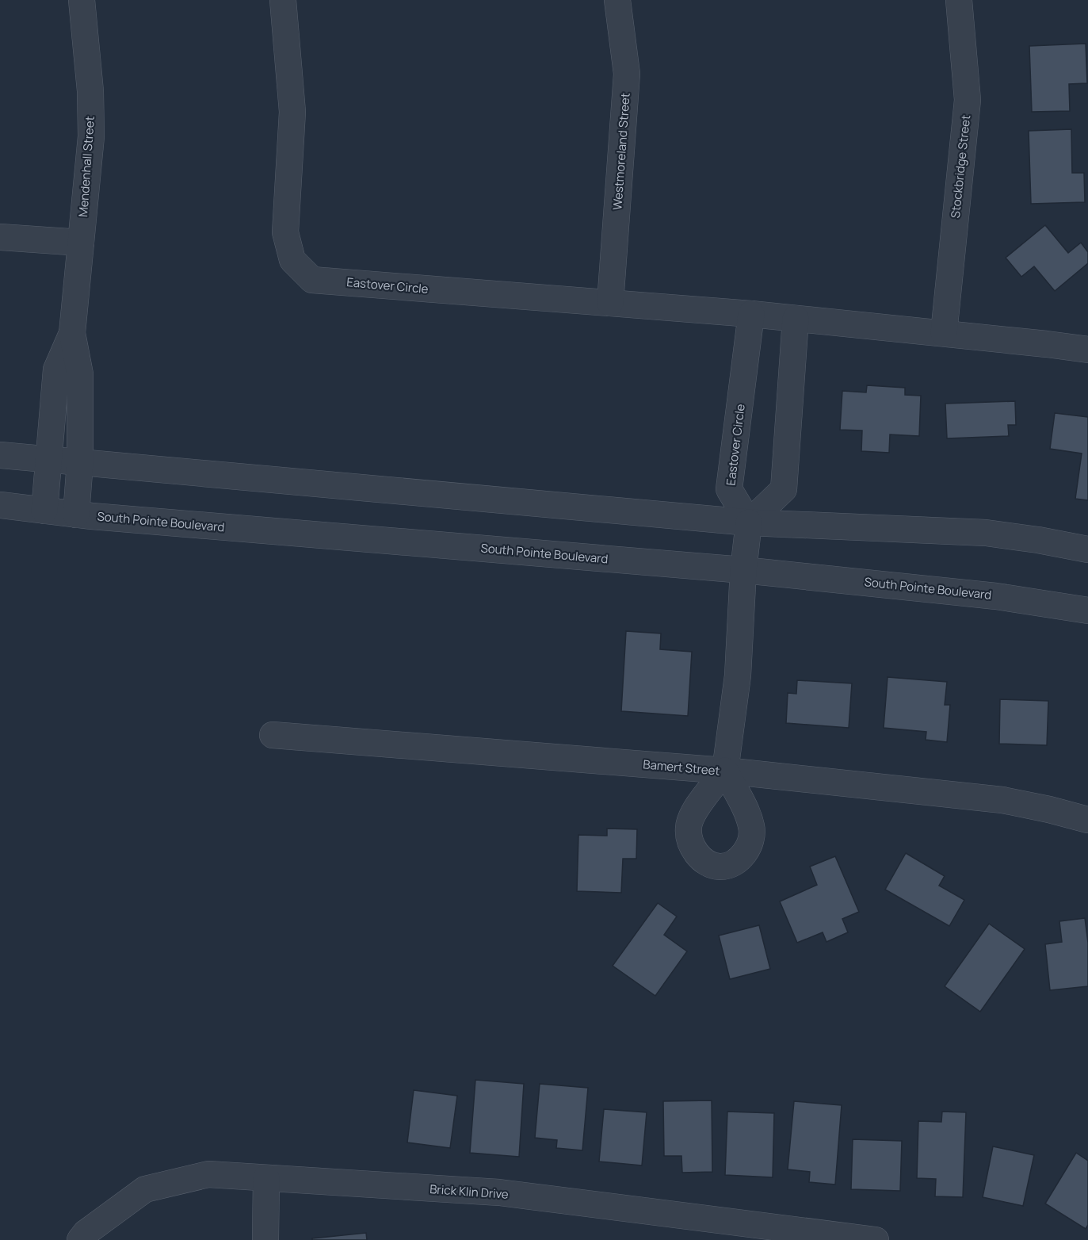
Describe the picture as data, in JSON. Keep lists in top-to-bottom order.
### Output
{
  "streets": {
    "street": [
      "Westmoreland Street",
      "Mendenhall Street",
      "Stockbridge Street",
      "Eastover Circle",
      "South Pointe Boulevard",
      "Bamert Street",
      "Brick Klin Drive"
    ]
  },
  "crossings": [
    ["Westmoreland Street", "Eastover Circle"],
    ["Mendenhall Street", "South Pointe Boulevard"],
    ["Stockbridge Street", "Eastover Circle"]
  ]
}
